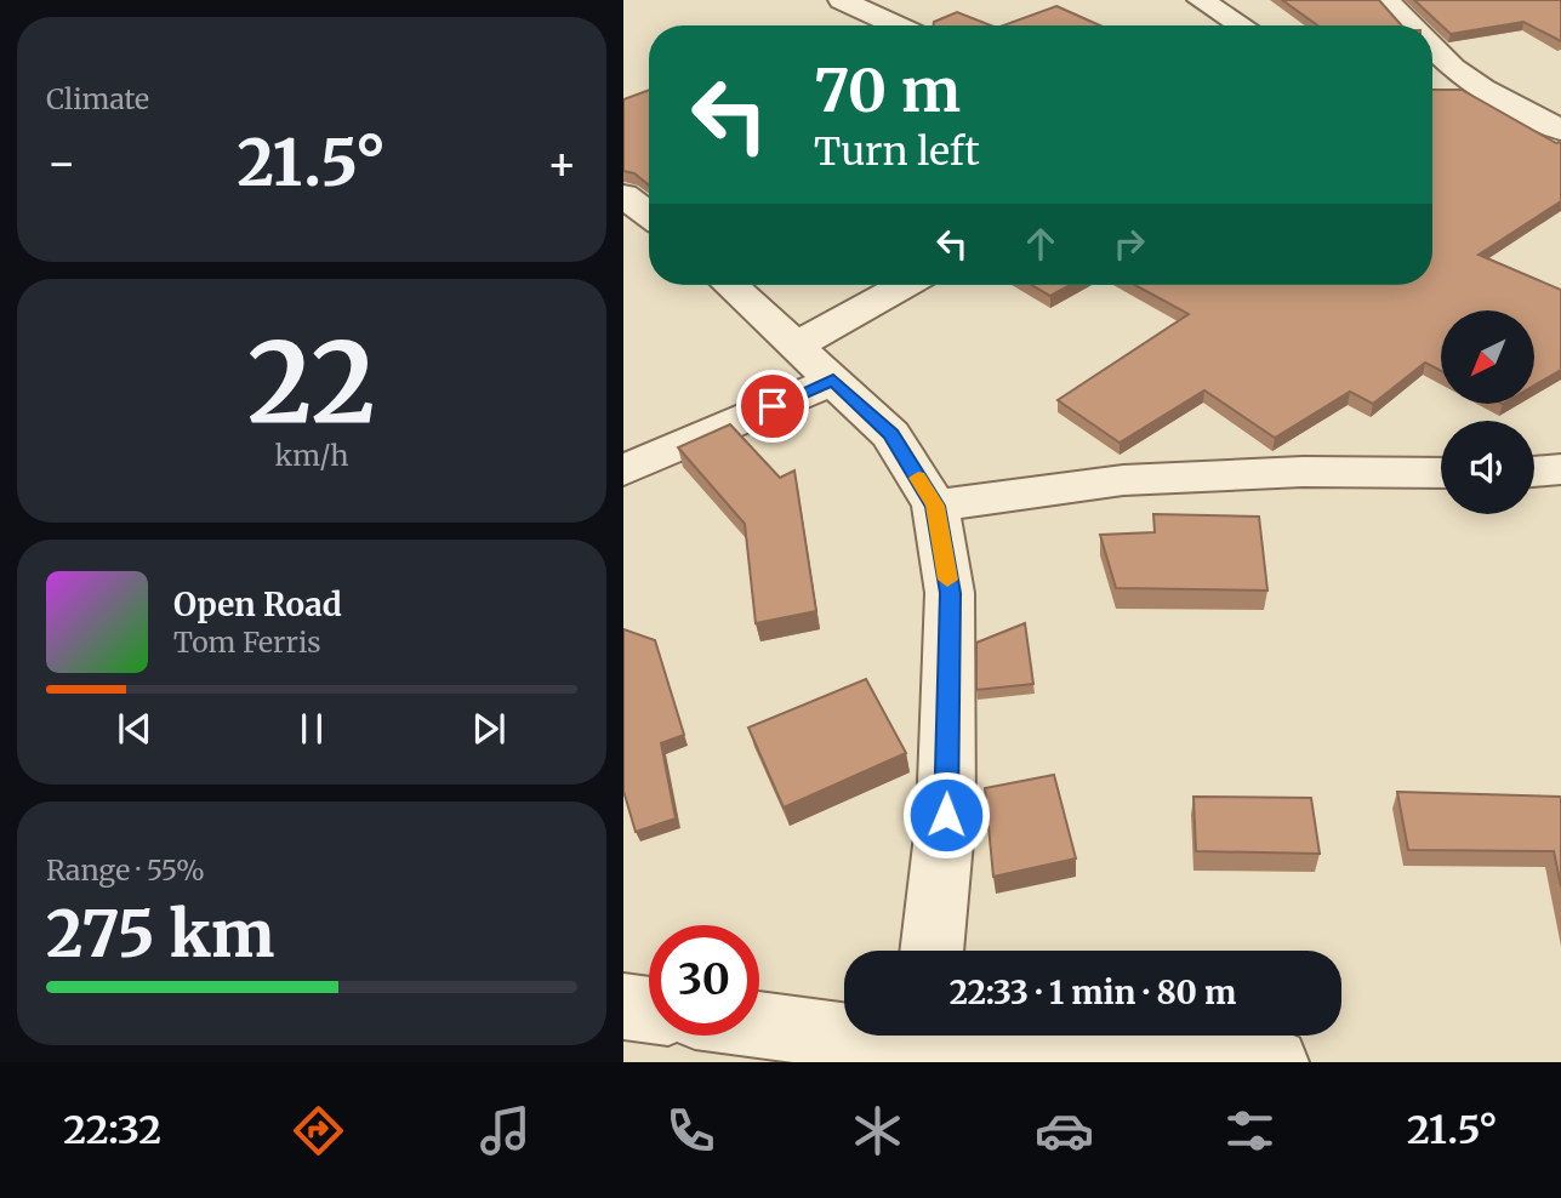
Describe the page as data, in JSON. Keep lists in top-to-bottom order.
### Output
{
  "north": "bottom left",
  "page": {
    "tile": [
      "Climate",
      ["22", "km/h"],
      ["Range · 55%", "275 km"]
    ],
    "turn": ["70 m", "Turn left"],
    "heat": ["−", "21.5°", "+"],
    "song": ["Open Road", "Tom Ferris"],
    "limit": "30",
    "trip": "22:33 · 1 min · 80 m",
    "tabs": ["22:32", "21.5°"]
  }
}
